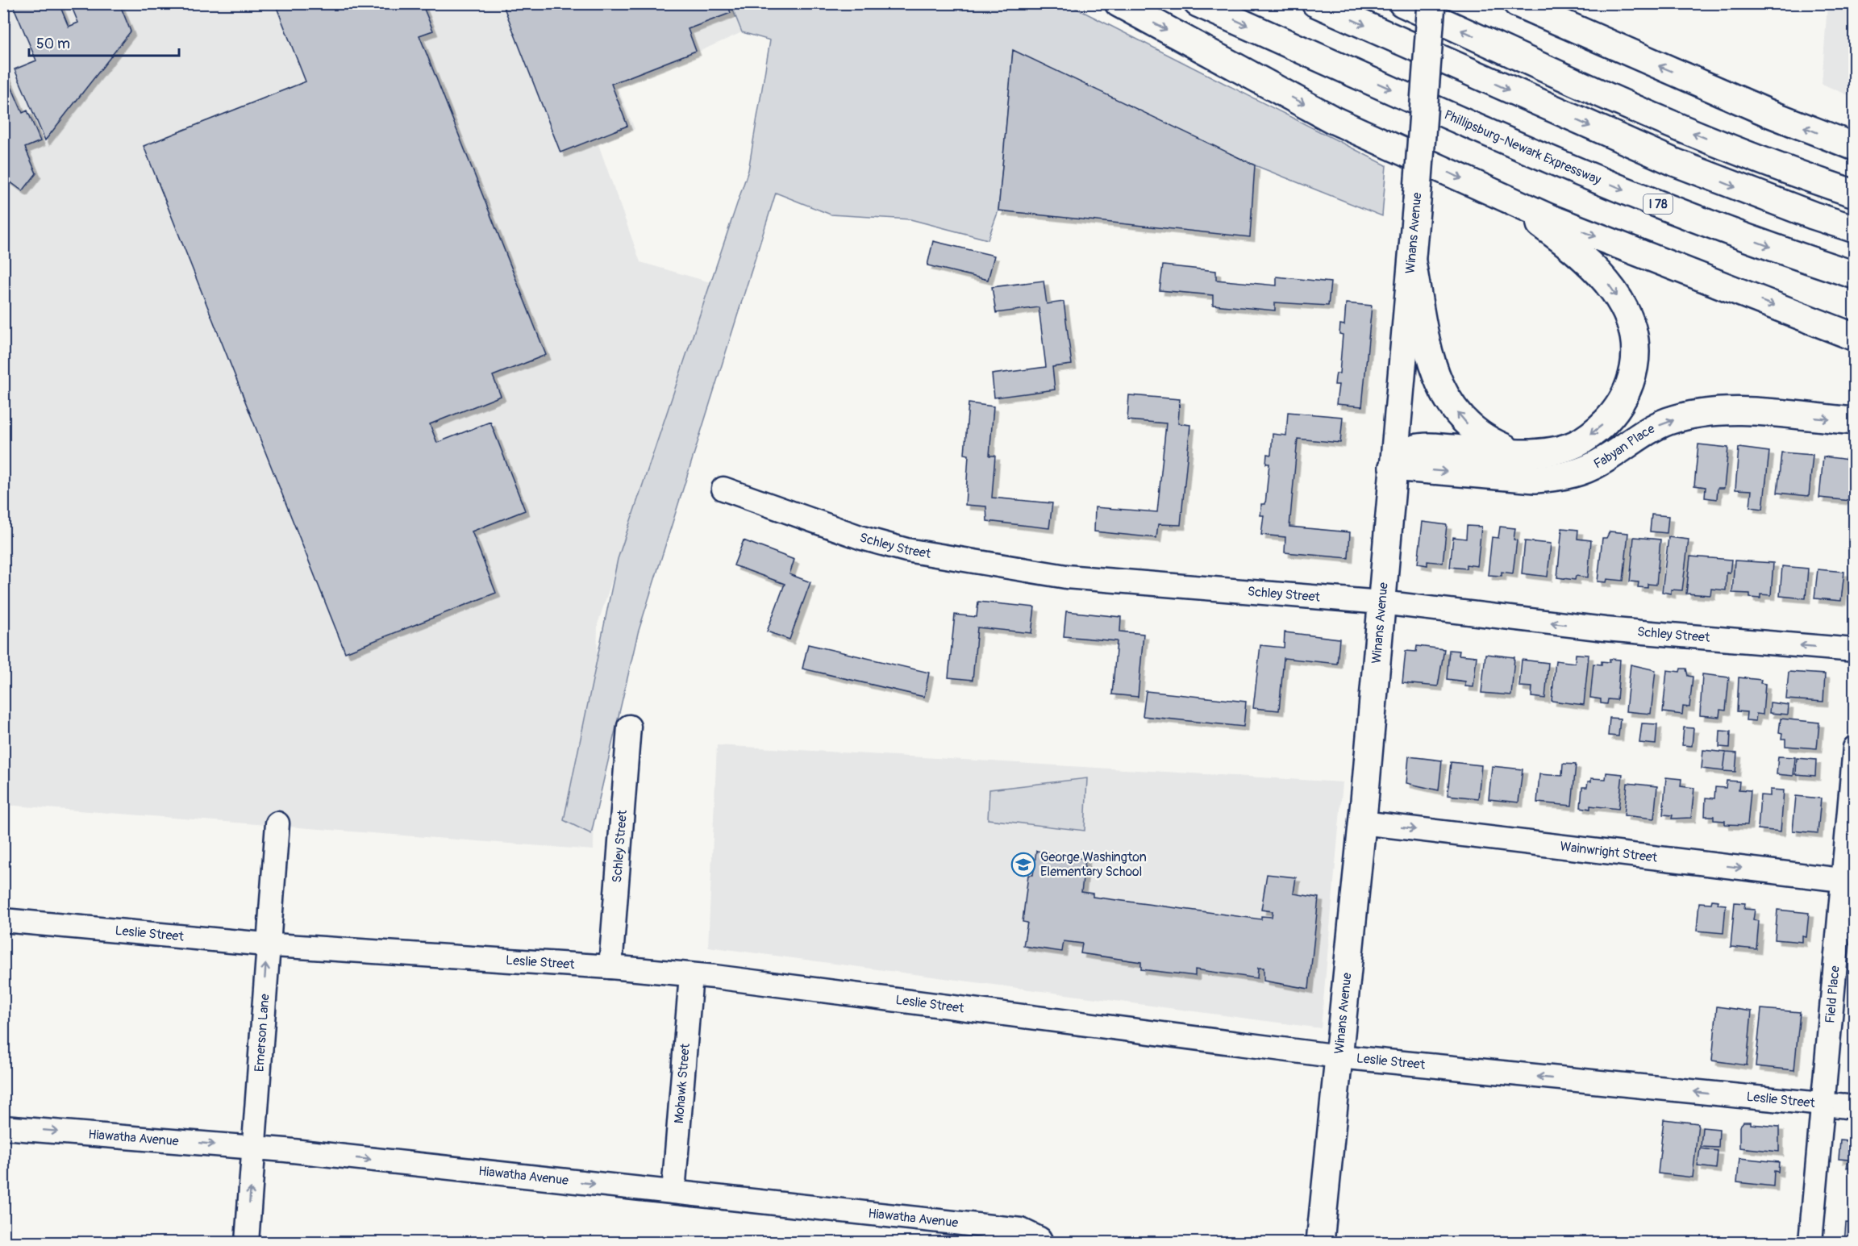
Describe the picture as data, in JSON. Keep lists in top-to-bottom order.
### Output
{
  "streets": {
    "main road": [
      "Phillipsburg-Newark Expressway",
      "I 78",
      "Winans Avenue",
      "Fabyan Place"
    ],
    "street": [
      "Schley Street",
      "Wainwright Street",
      "Leslie Street",
      "Field Place",
      "Emerson Lane",
      "Mohawk Street",
      "Hiawatha Avenue"
    ]
  },
  "crossings": [
    ["Winans Avenue", "Fabyan Place"],
    ["Winans Avenue", "Schley Street"],
    ["Winans Avenue", "Wainwright Street"],
    ["Winans Avenue", "Leslie Street"],
    ["Schley Street", "Leslie Street"],
    ["Wainwright Street", "Field Place"],
    ["Leslie Street", "Field Place"],
    ["Leslie Street", "Emerson Lane"],
    ["Leslie Street", "Mohawk Street"],
    ["Emerson Lane", "Hiawatha Avenue"],
    ["Mohawk Street", "Hiawatha Avenue"]
  ],
  "one_way": ["Wainwright Street", "Emerson Lane", "Hiawatha Avenue"],
  "places": {
    "school or university": ["George Washington Elementary School"]
  },
  "scale_bar": "50 m"
}
